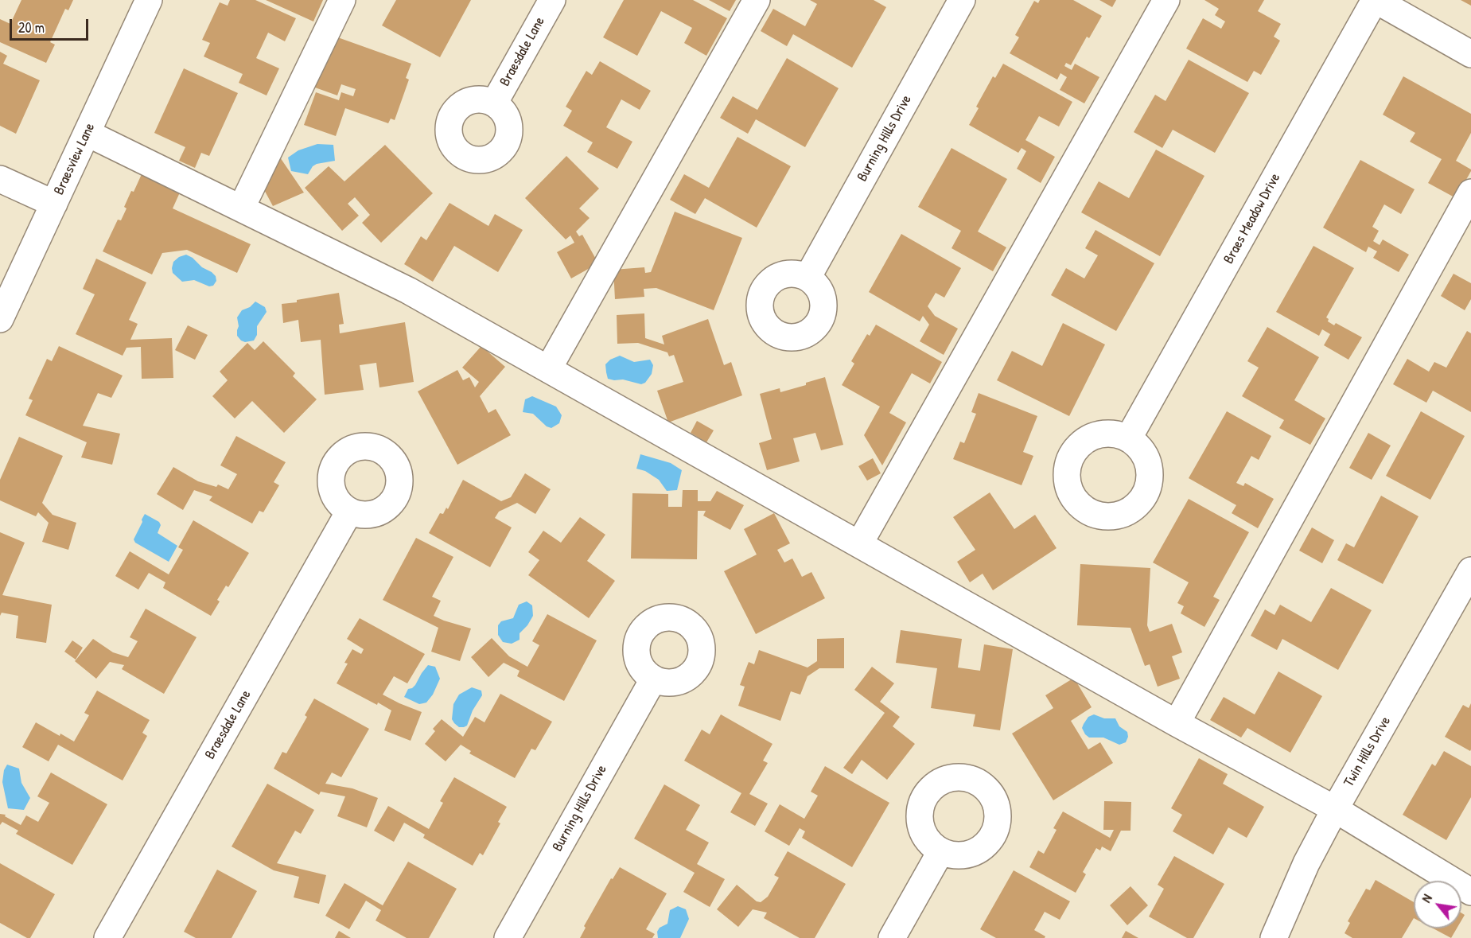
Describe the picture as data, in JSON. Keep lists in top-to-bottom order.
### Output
{
  "streets": {
    "street": [
      "Braesdale Lane",
      "Burning Hills Drive",
      "Braesview Lane",
      "Braes Meadow Drive",
      "Twin Hills Drive"
    ]
  },
  "scale_bar": "20 m",
  "north": "top left"
}
